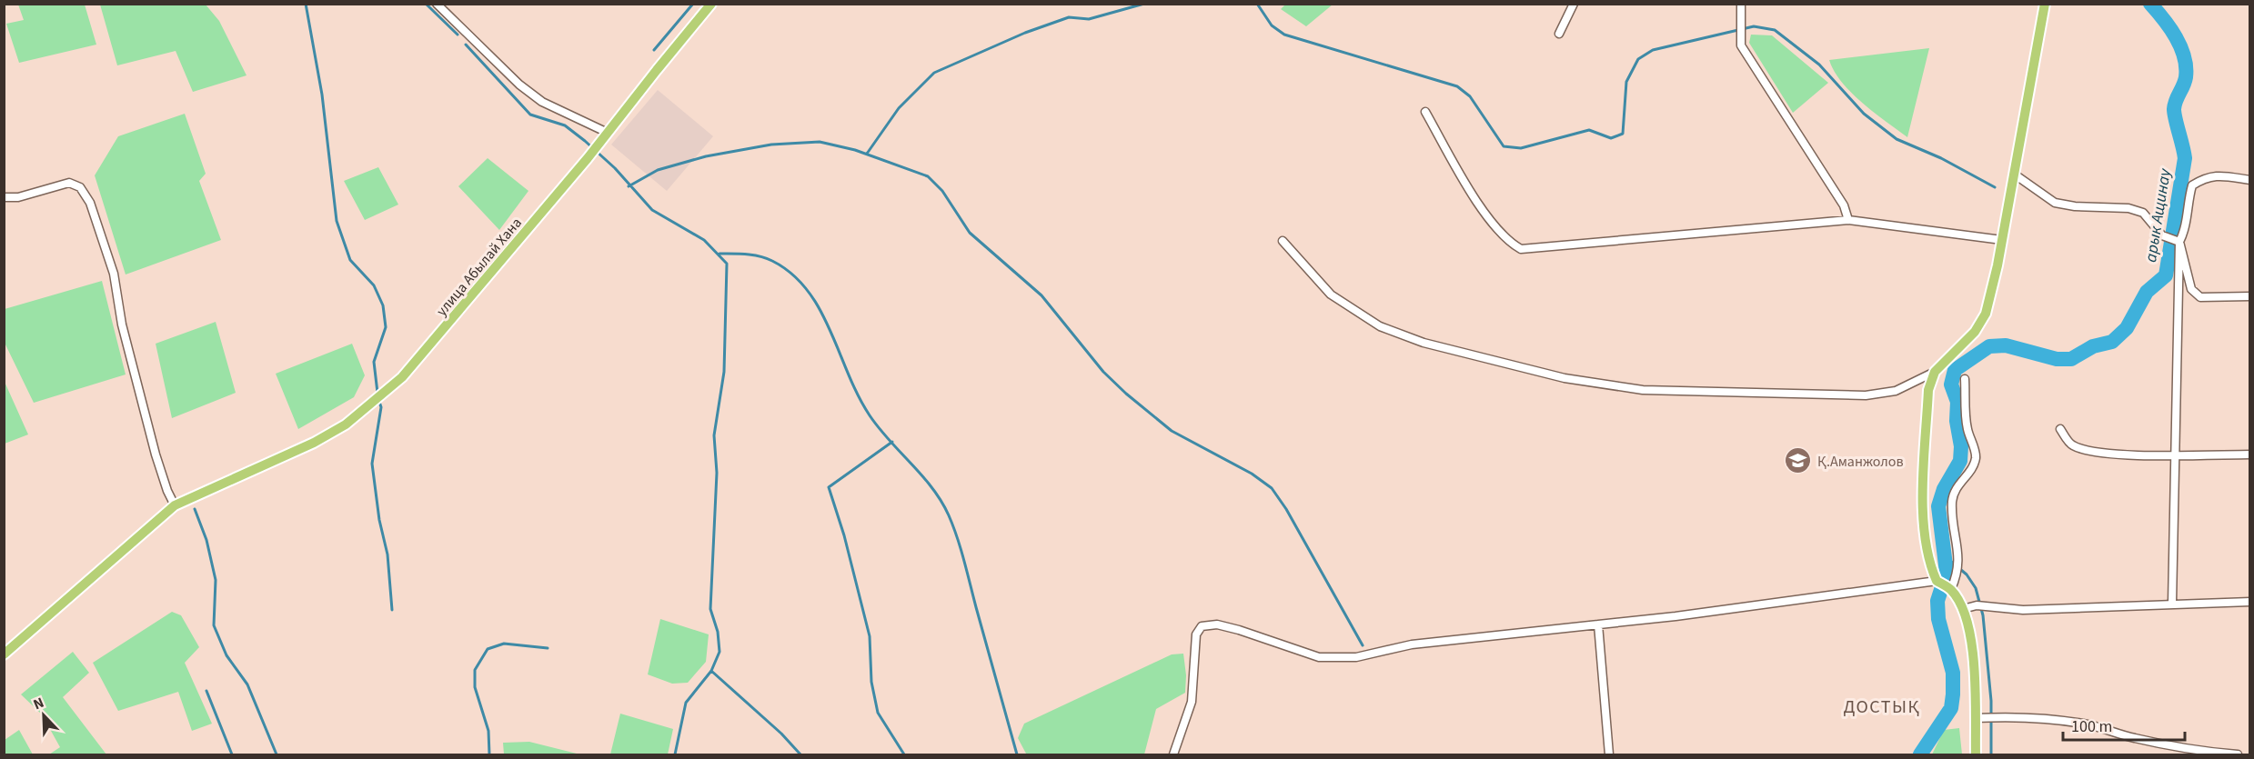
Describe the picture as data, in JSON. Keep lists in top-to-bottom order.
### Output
{
  "streets": {
    "main road": ["улица Абылай Хана"]
  },
  "districts": ["ДОСТЫҚ"],
  "water": ["арык Ащинау"],
  "places": {
    "school or university": ["Қ.Аманжолов"]
  },
  "scale_bar": "100 m",
  "north": "top left"
}
